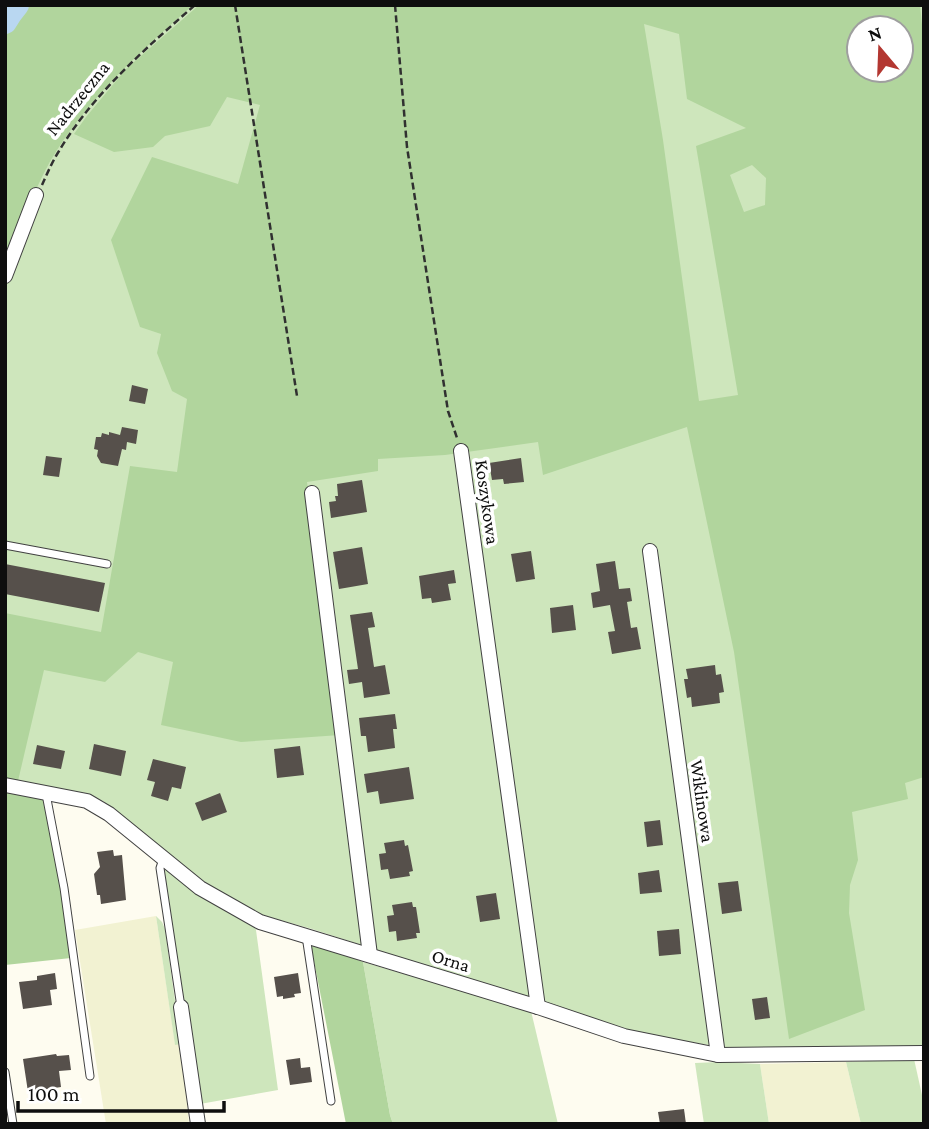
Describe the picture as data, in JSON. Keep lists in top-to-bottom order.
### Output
{
  "streets": {
    "street": ["Koszykowa", "Wiklinowa", "Orna"],
    "path": ["Nadrzeczna"]
  },
  "crossings": [
    ["Koszykowa", "Orna"],
    ["Wiklinowa", "Orna"]
  ],
  "scale_bar": "100 m",
  "north": "top"
}
